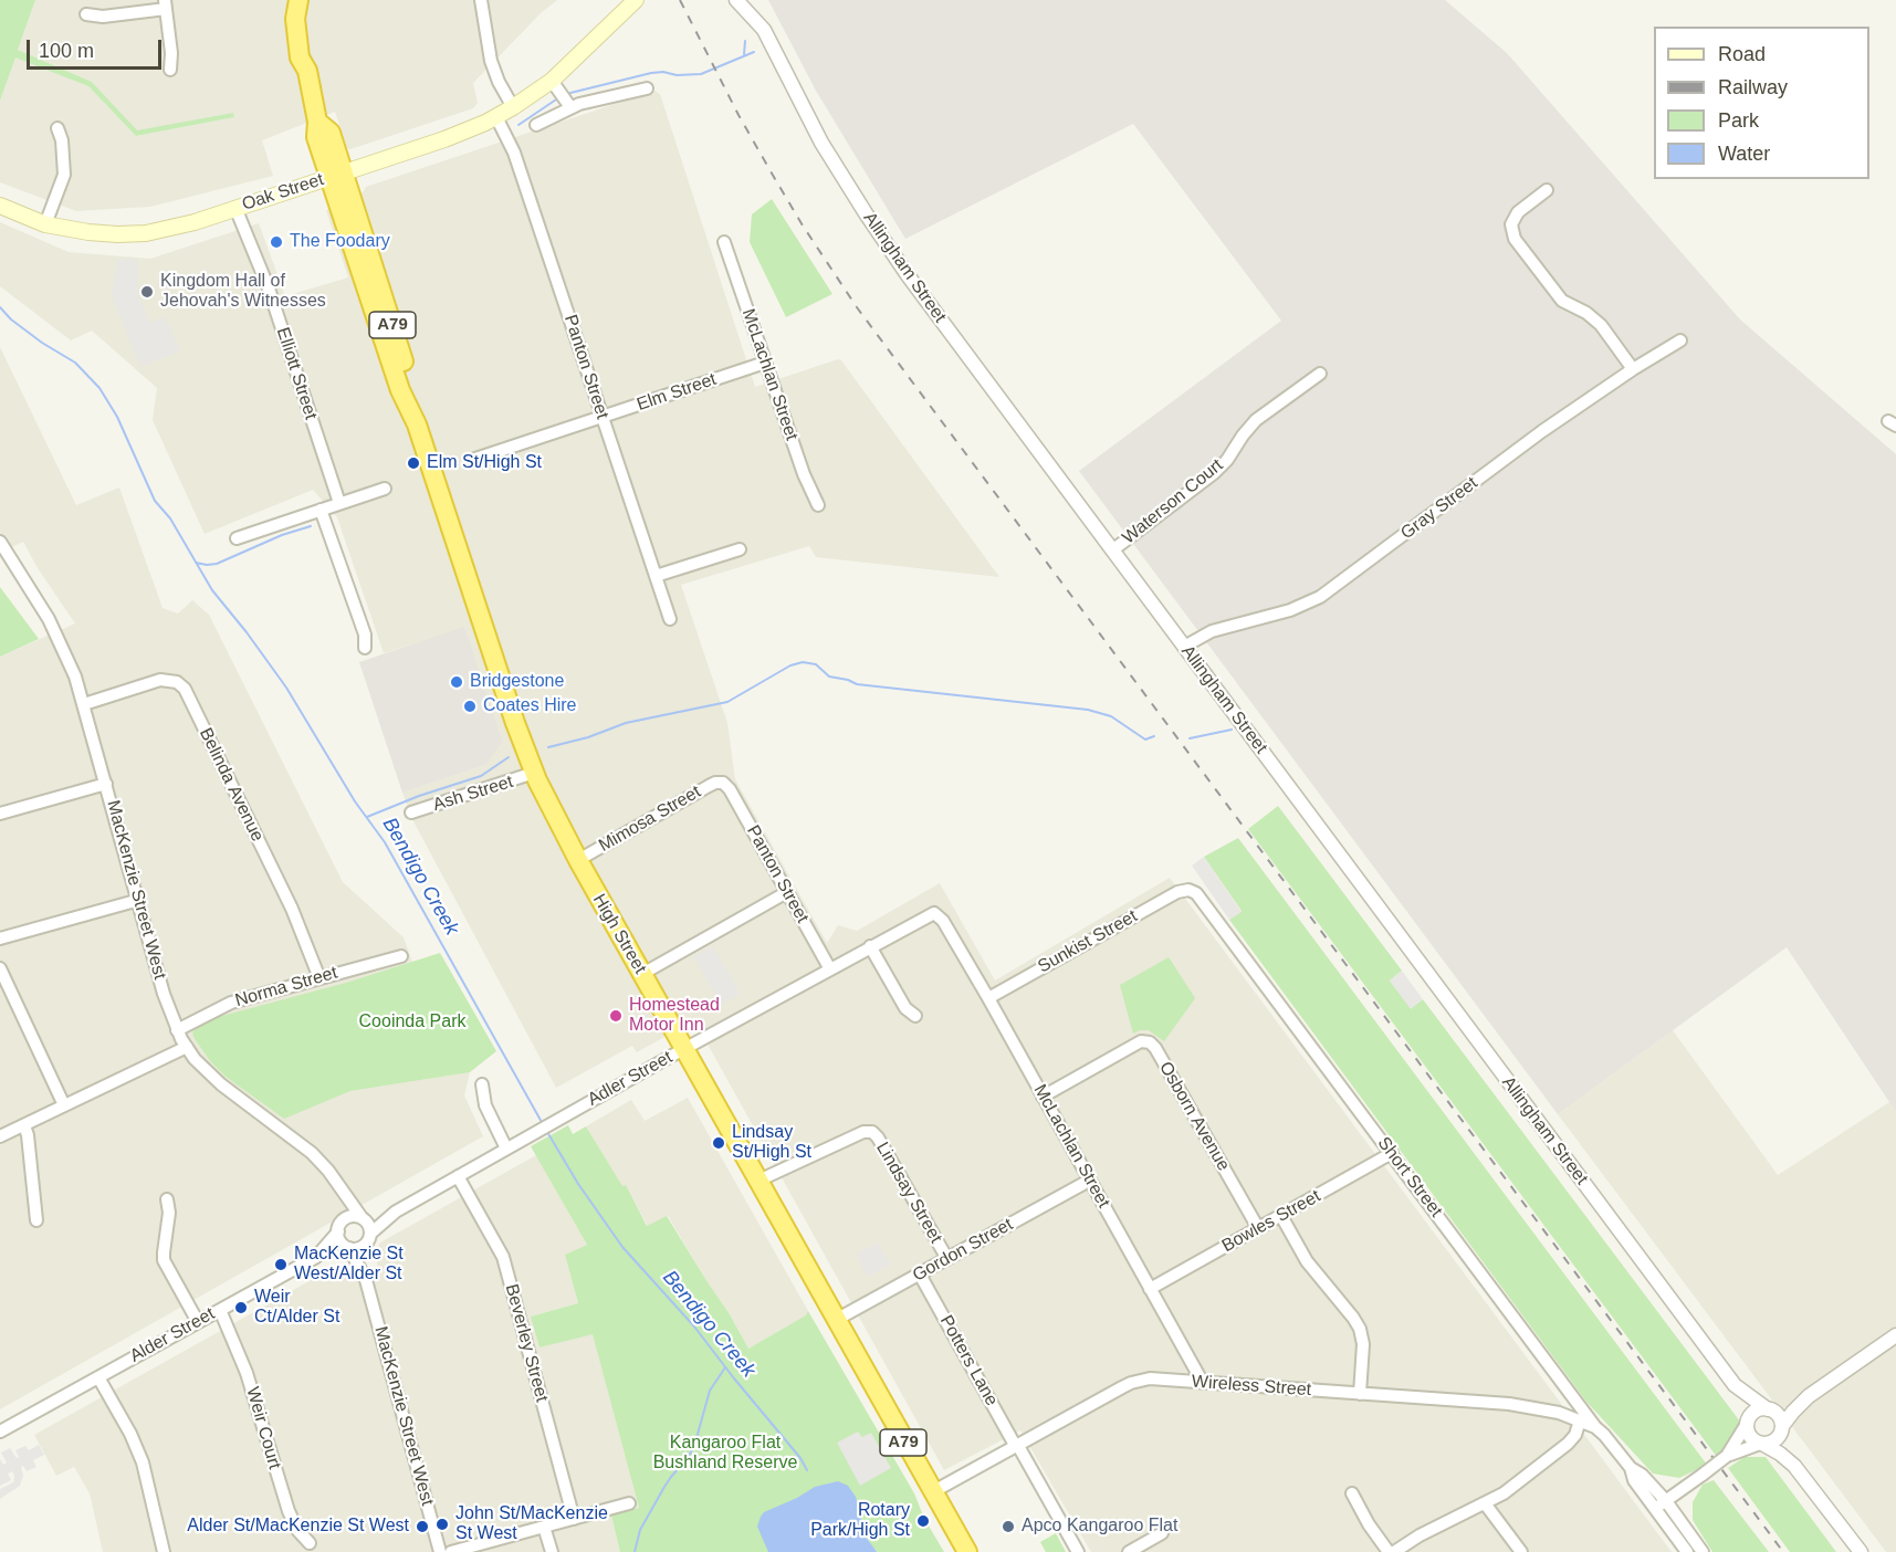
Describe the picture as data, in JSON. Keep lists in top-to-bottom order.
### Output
{
  "streets": {
    "highway": ["A79", "High Street"],
    "main road": ["Oak Street"],
    "street": [
      "Allingham Street",
      "Panton Street",
      "Elliott Street",
      "McLachlan Street",
      "Elm Street",
      "Waterson Court",
      "Gray Street",
      "Belinda Avenue",
      "Ash Street",
      "Mimosa Street",
      "MacKenzie Street West",
      "Sunkist Street",
      "Norma Street",
      "Adler Street",
      "Osborn Avenue",
      "Short Street",
      "Lindsay Street",
      "Bowles Street",
      "Gordon Street",
      "Alder Street",
      "Beverley Street",
      "Potters Lane",
      "Wireless Street",
      "Weir Court"
    ]
  },
  "crossings": [
    ["Oak Street", "Panton Street"],
    ["Oak Street", "Elliott Street"],
    ["Oak Street", "High Street"],
    ["Allingham Street", "Waterson Court"],
    ["Allingham Street", "Gray Street"],
    ["Panton Street", "Elm Street"],
    ["Panton Street", "Mimosa Street"],
    ["Panton Street", "Adler Street"],
    ["McLachlan Street", "Elm Street"],
    ["McLachlan Street", "Sunkist Street"],
    ["McLachlan Street", "Adler Street"],
    ["McLachlan Street", "Osborn Avenue"],
    ["McLachlan Street", "Bowles Street"],
    ["McLachlan Street", "Gordon Street"],
    ["McLachlan Street", "Wireless Street"],
    ["Belinda Avenue", "MacKenzie Street West"],
    ["Belinda Avenue", "Norma Street"],
    ["Ash Street", "High Street"],
    ["Mimosa Street", "High Street"],
    ["MacKenzie Street West", "Norma Street"],
    ["MacKenzie Street West", "Adler Street"],
    ["MacKenzie Street West", "Alder Street"],
    ["High Street", "Adler Street"],
    ["High Street", "Lindsay Street"],
    ["High Street", "Gordon Street"],
    ["High Street", "Wireless Street"],
    ["Sunkist Street", "Short Street"],
    ["Adler Street", "Alder Street"],
    ["Adler Street", "Beverley Street"],
    ["Osborn Avenue", "Bowles Street"],
    ["Short Street", "Bowles Street"],
    ["Short Street", "Wireless Street"],
    ["Lindsay Street", "Gordon Street"],
    ["Gordon Street", "Potters Lane"],
    ["Alder Street", "Weir Court"],
    ["Potters Lane", "Wireless Street"]
  ],
  "water": ["Bendigo Creek"],
  "parks": ["Cooinda Park", "Kangaroo Flat Bushland Reserve"],
  "places": [
    "The Foodary",
    "Kingdom Hall of Jehovah's Witnesses",
    "Elm St/High St",
    "Bridgestone",
    "Coates Hire",
    "Homestead Motor Inn",
    "Lindsay St/High St",
    "MacKenzie St West/Alder St",
    "Weir Ct/Alder St",
    "Rotary Park/High St",
    "John St/MacKenzie St West",
    "Alder St/MacKenzie St West",
    "Apco Kangaroo Flat"
  ],
  "legend": [
    "Road",
    "Railway",
    "Park",
    "Water"
  ],
  "scale_bar": "100 m"
}
